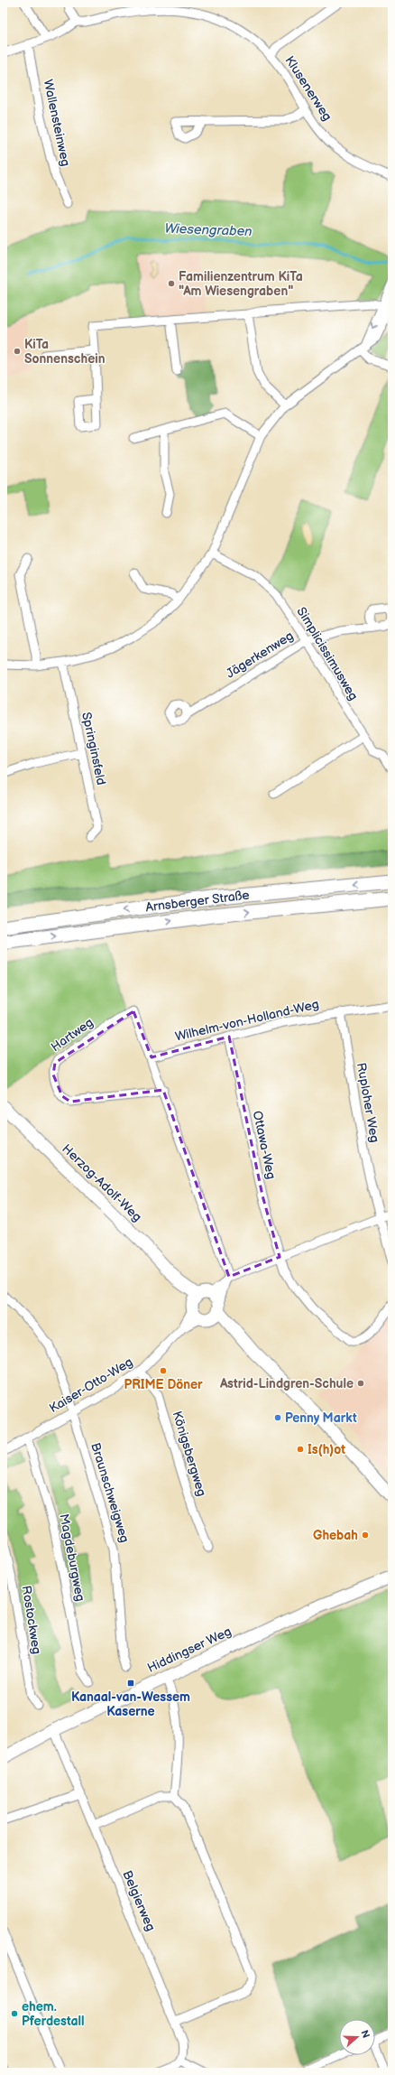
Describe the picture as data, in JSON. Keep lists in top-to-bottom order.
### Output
{
  "streets": {
    "main road": ["Arnsberger Straße", "Herzog-Adolf-Weg", "Hiddingser Weg"],
    "street": [
      "Klusenerweg",
      "Wallensteinweg",
      "Simplicissimusweg",
      "Jägerkenweg",
      "Springinsfeld",
      "Wilhelm-von-Holland-Weg",
      "Hartweg",
      "Ruploher Weg",
      "Ottawa-Weg",
      "Kaiser-Otto-Weg",
      "Königsbergweg",
      "Braunschweigweg",
      "Magdeburgweg",
      "Rostockweg",
      "Belgierweg"
    ]
  },
  "crossings": [
    ["Klusenerweg", "Wallensteinweg"],
    ["Simplicissimusweg", "Jägerkenweg"],
    ["Wilhelm-von-Holland-Weg", "Hartweg"],
    ["Wilhelm-von-Holland-Weg", "Ruploher Weg"],
    ["Wilhelm-von-Holland-Weg", "Ottawa-Weg"],
    ["Hartweg", "Kaiser-Otto-Weg"],
    ["Herzog-Adolf-Weg", "Kaiser-Otto-Weg"],
    ["Kaiser-Otto-Weg", "Königsbergweg"],
    ["Kaiser-Otto-Weg", "Braunschweigweg"],
    ["Kaiser-Otto-Weg", "Magdeburgweg"],
    ["Hiddingser Weg", "Belgierweg"]
  ],
  "water": ["Wiesengraben"],
  "places": {
    "other": [
      "Familienzentrum KiTa \"Am Wiesengraben\"",
      "KiTa Sonnenschein",
      "PRIME Döner",
      "Astrid-Lindgren-Schule",
      "Penny Markt",
      "Is(h)ot",
      "Ghebah",
      "ehem. Pferdestall"
    ],
    "transit": ["Kanaal-van-Wessem Kaserne"]
  },
  "north": "right"
}
